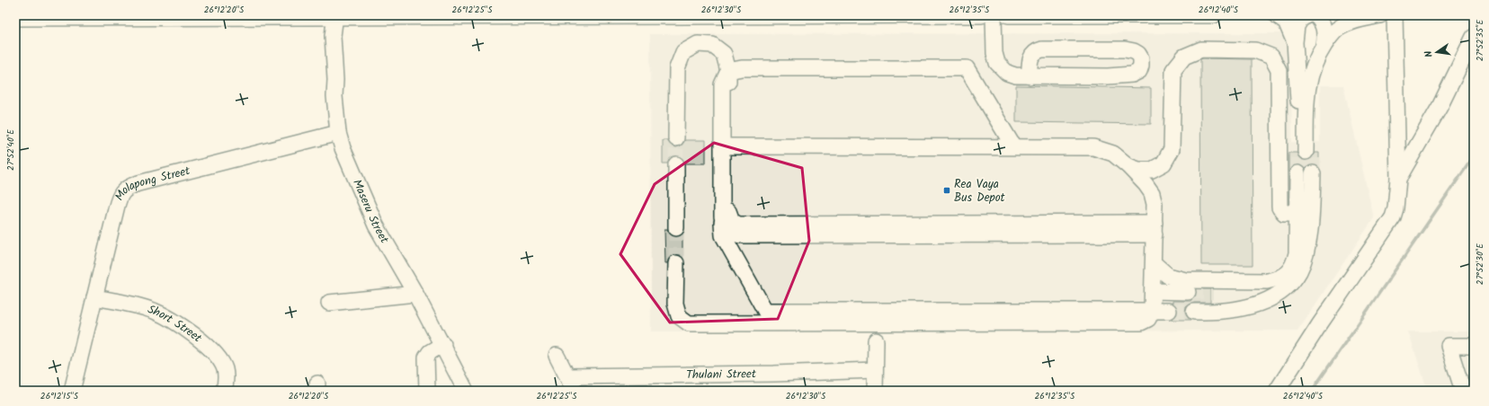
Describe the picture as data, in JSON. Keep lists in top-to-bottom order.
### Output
{
  "streets": {
    "street": [
      "Molapong Street",
      "Maseru Street",
      "Short Street",
      "Thulani Street"
    ]
  },
  "crossings": [
    ["Molapong Street", "Maseru Street"],
    ["Molapong Street", "Short Street"]
  ],
  "places": {
    "transit": ["Rea Vaya Bus Depot"]
  },
  "north": "left",
  "coordinates": [
    "26°12'20\"S",
    "26°12'25\"S",
    "26°12'30\"S",
    "26°12'35\"S",
    "26°12'40\"S",
    "27°52'35\"E",
    "27°52'40\"E",
    "27°52'30\"E",
    "26°12'15\"S"
  ]
}
